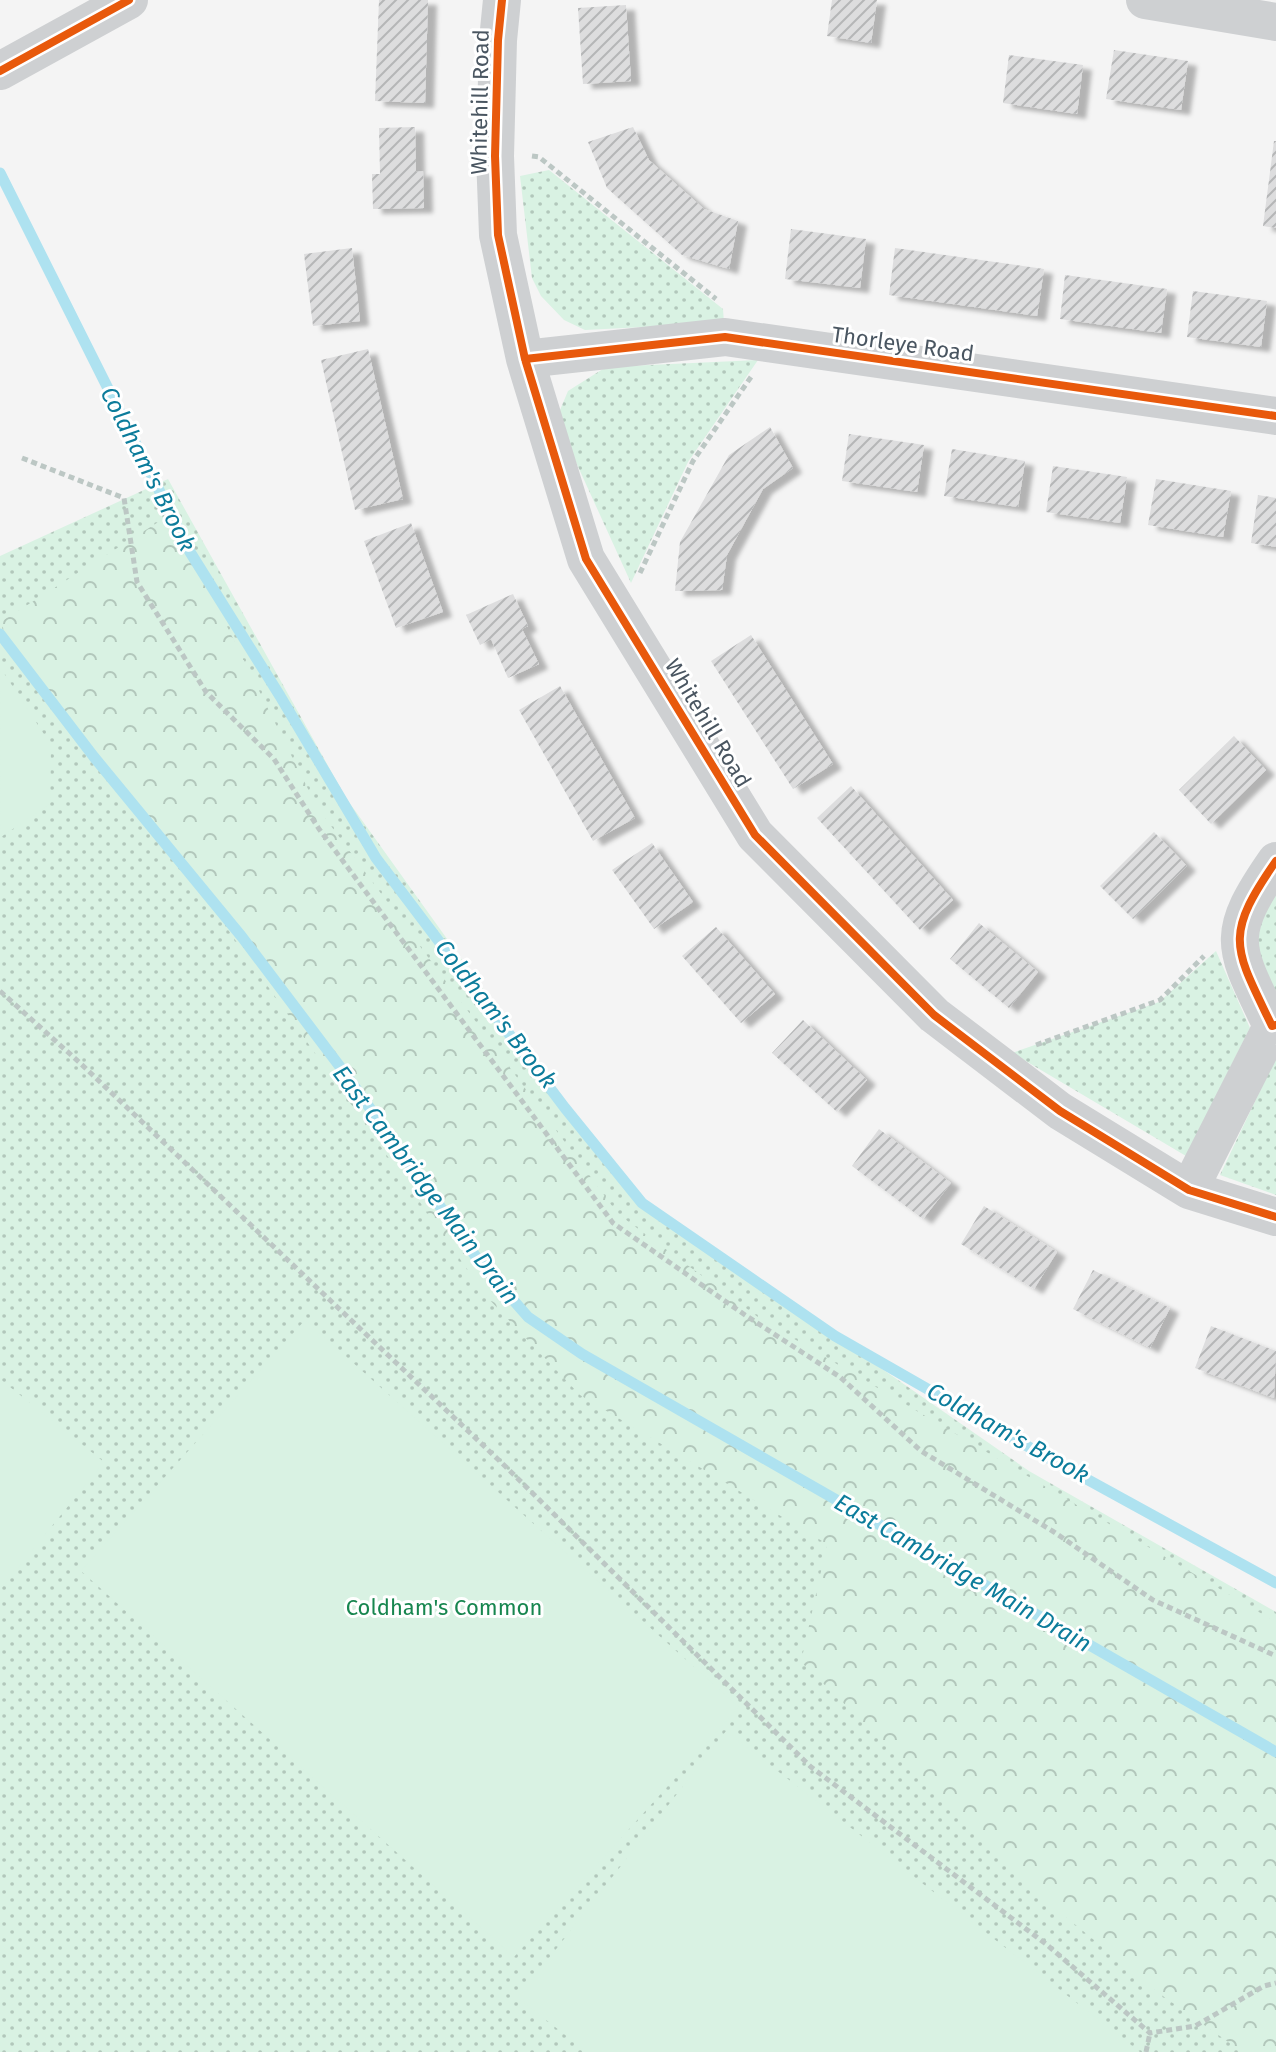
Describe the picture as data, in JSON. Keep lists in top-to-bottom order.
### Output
{
  "streets": {
    "street": ["Whitehill Road", "Thorleye Road"]
  },
  "crossings": [
    ["Whitehill Road", "Thorleye Road"]
  ],
  "water": ["Coldham's Brook", "East Cambridge Main Drain"],
  "parks": ["Coldham's Common"]
}
